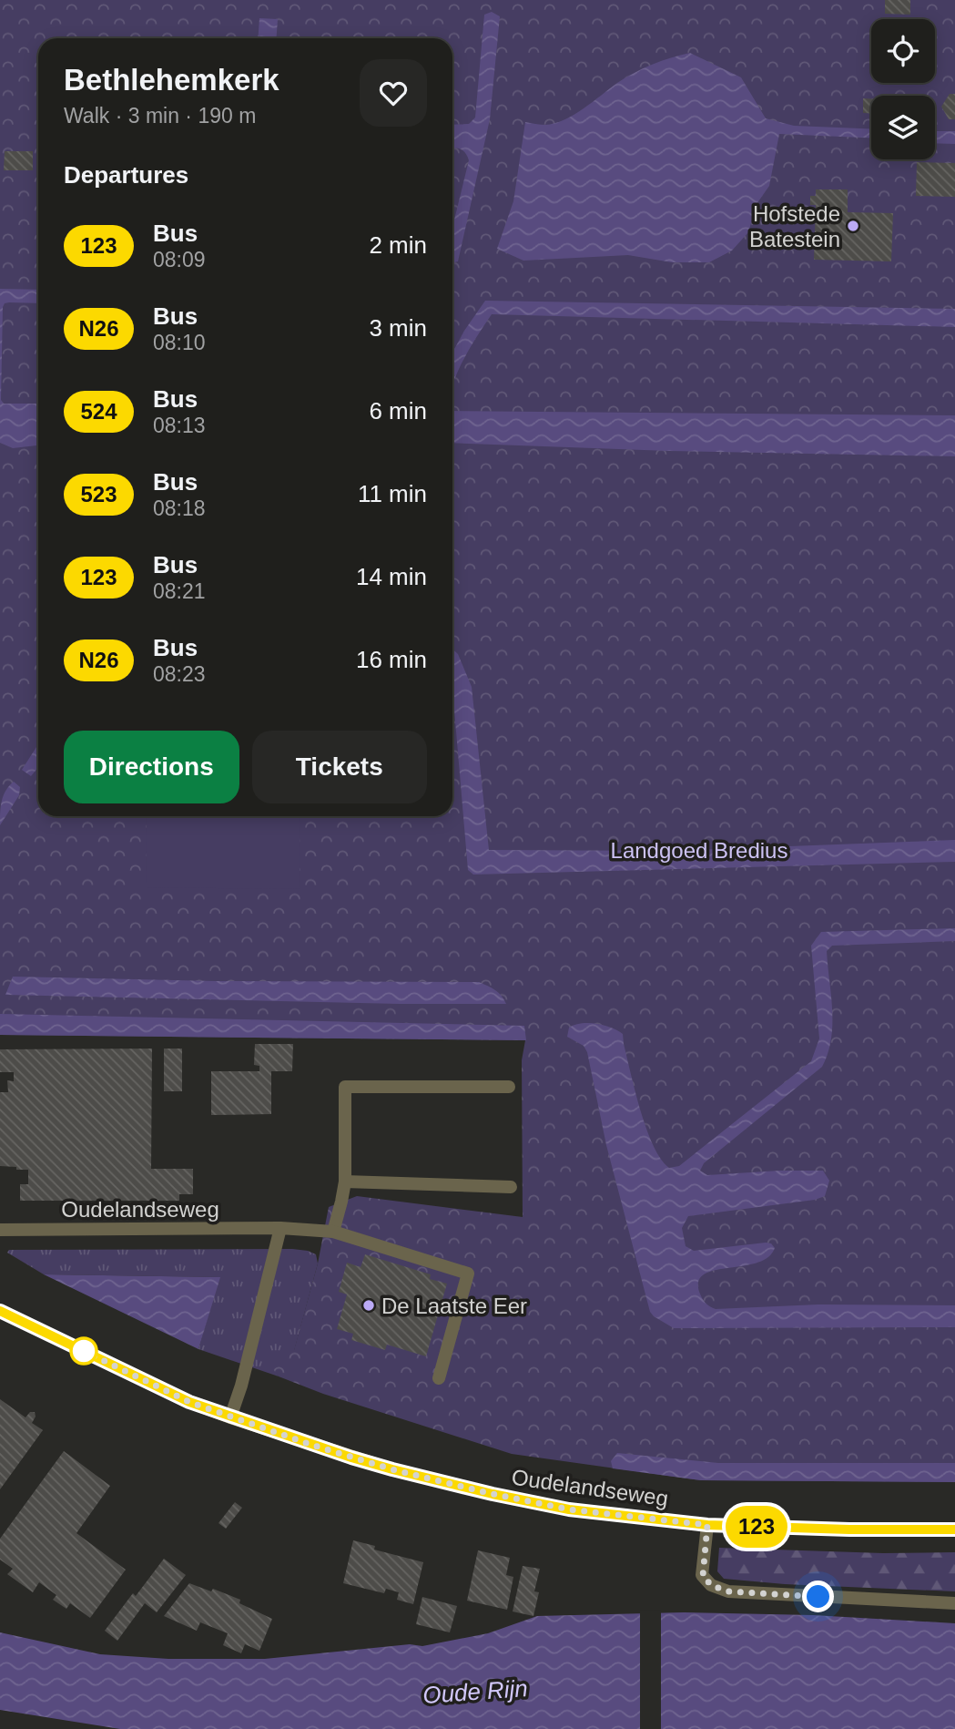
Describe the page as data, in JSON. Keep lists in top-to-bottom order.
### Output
{
  "streets": {
    "main road": ["Oudelandseweg"]
  },
  "water": ["Oude Rijn"],
  "parks": ["Landgoed Bredius"],
  "places": ["Hofstede Batestein", "De Laatste Eer"],
  "lines": ["bus line 123"],
  "page": {
    "on_map": "123",
    "heading": [
      ["Bethlehemkerk", "Walk · 3 min · 190 m"],
      "Departures"
    ],
    "list": [
      {
        "mark": "123",
        "name": "Bus",
        "note": "08:09",
        "value": "2 min"
      },
      {
        "mark": "N26",
        "name": "Bus",
        "note": "08:10",
        "value": "3 min"
      },
      {
        "mark": "524",
        "name": "Bus",
        "note": "08:13",
        "value": "6 min"
      },
      {
        "mark": "523",
        "name": "Bus",
        "note": "08:18",
        "value": "11 min"
      },
      {
        "mark": "123",
        "name": "Bus",
        "note": "08:21",
        "value": "14 min"
      },
      {
        "mark": "N26",
        "name": "Bus",
        "note": "08:23",
        "value": "16 min"
      }
    ],
    "buttons": ["Directions", "Tickets"]
  }
}
